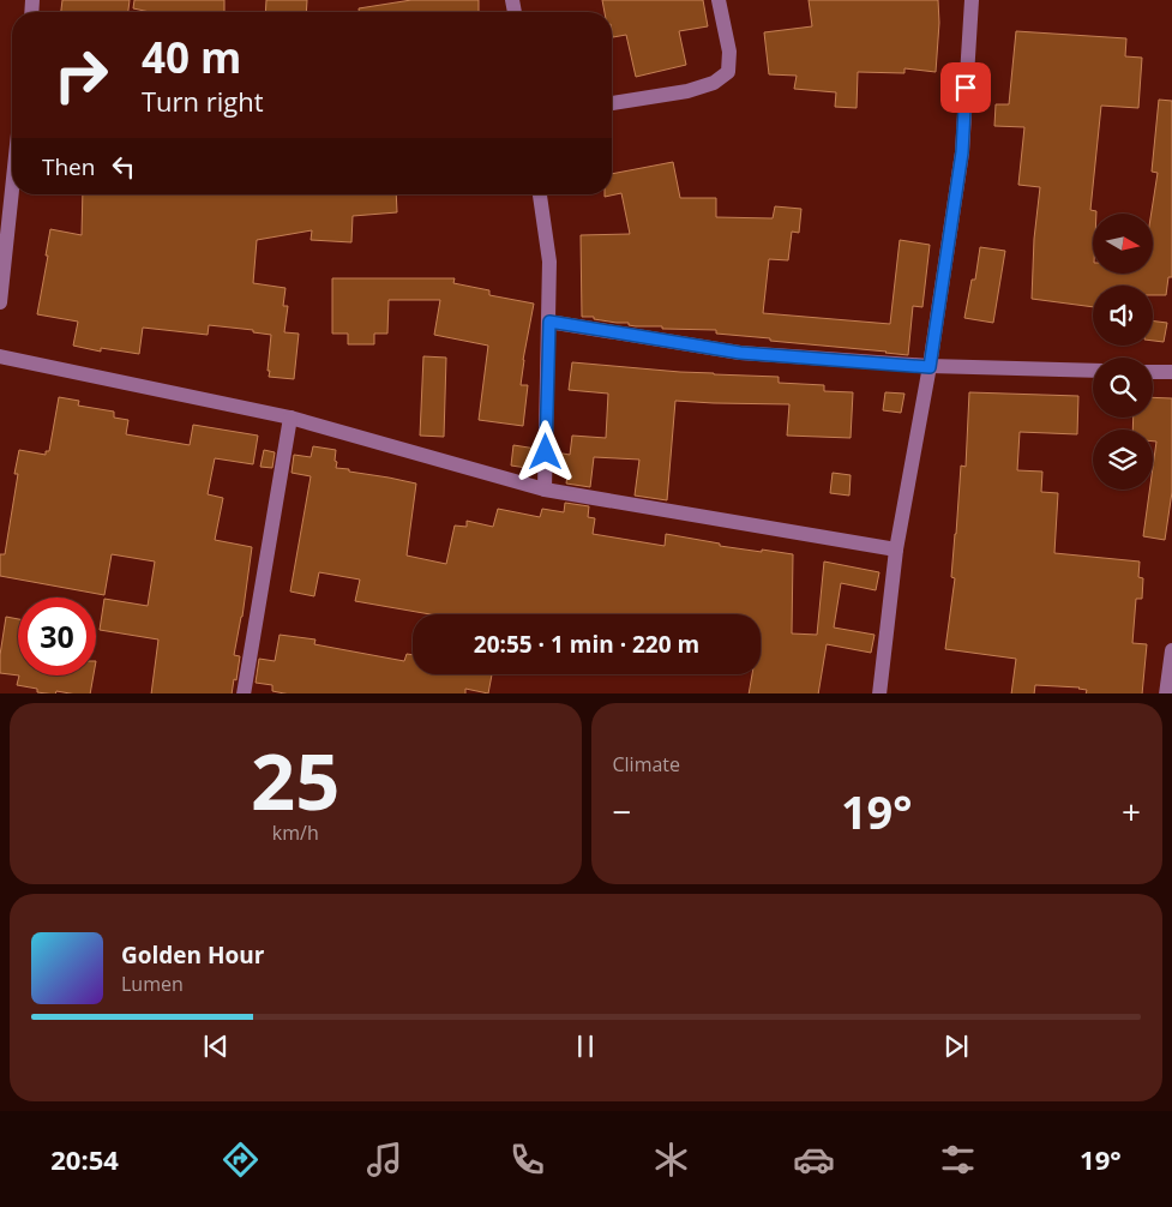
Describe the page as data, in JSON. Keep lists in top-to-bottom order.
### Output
{
  "north": "right",
  "page": {
    "turn": ["40 m", "Turn right"],
    "then": "Then",
    "limit": "30",
    "trip": "20:55 · 1 min · 220 m",
    "tile": [
      ["25", "km/h"],
      "Climate"
    ],
    "heat": ["−", "19°", "+"],
    "song": ["Golden Hour", "Lumen"],
    "tabs": ["20:54", "19°"]
  }
}
